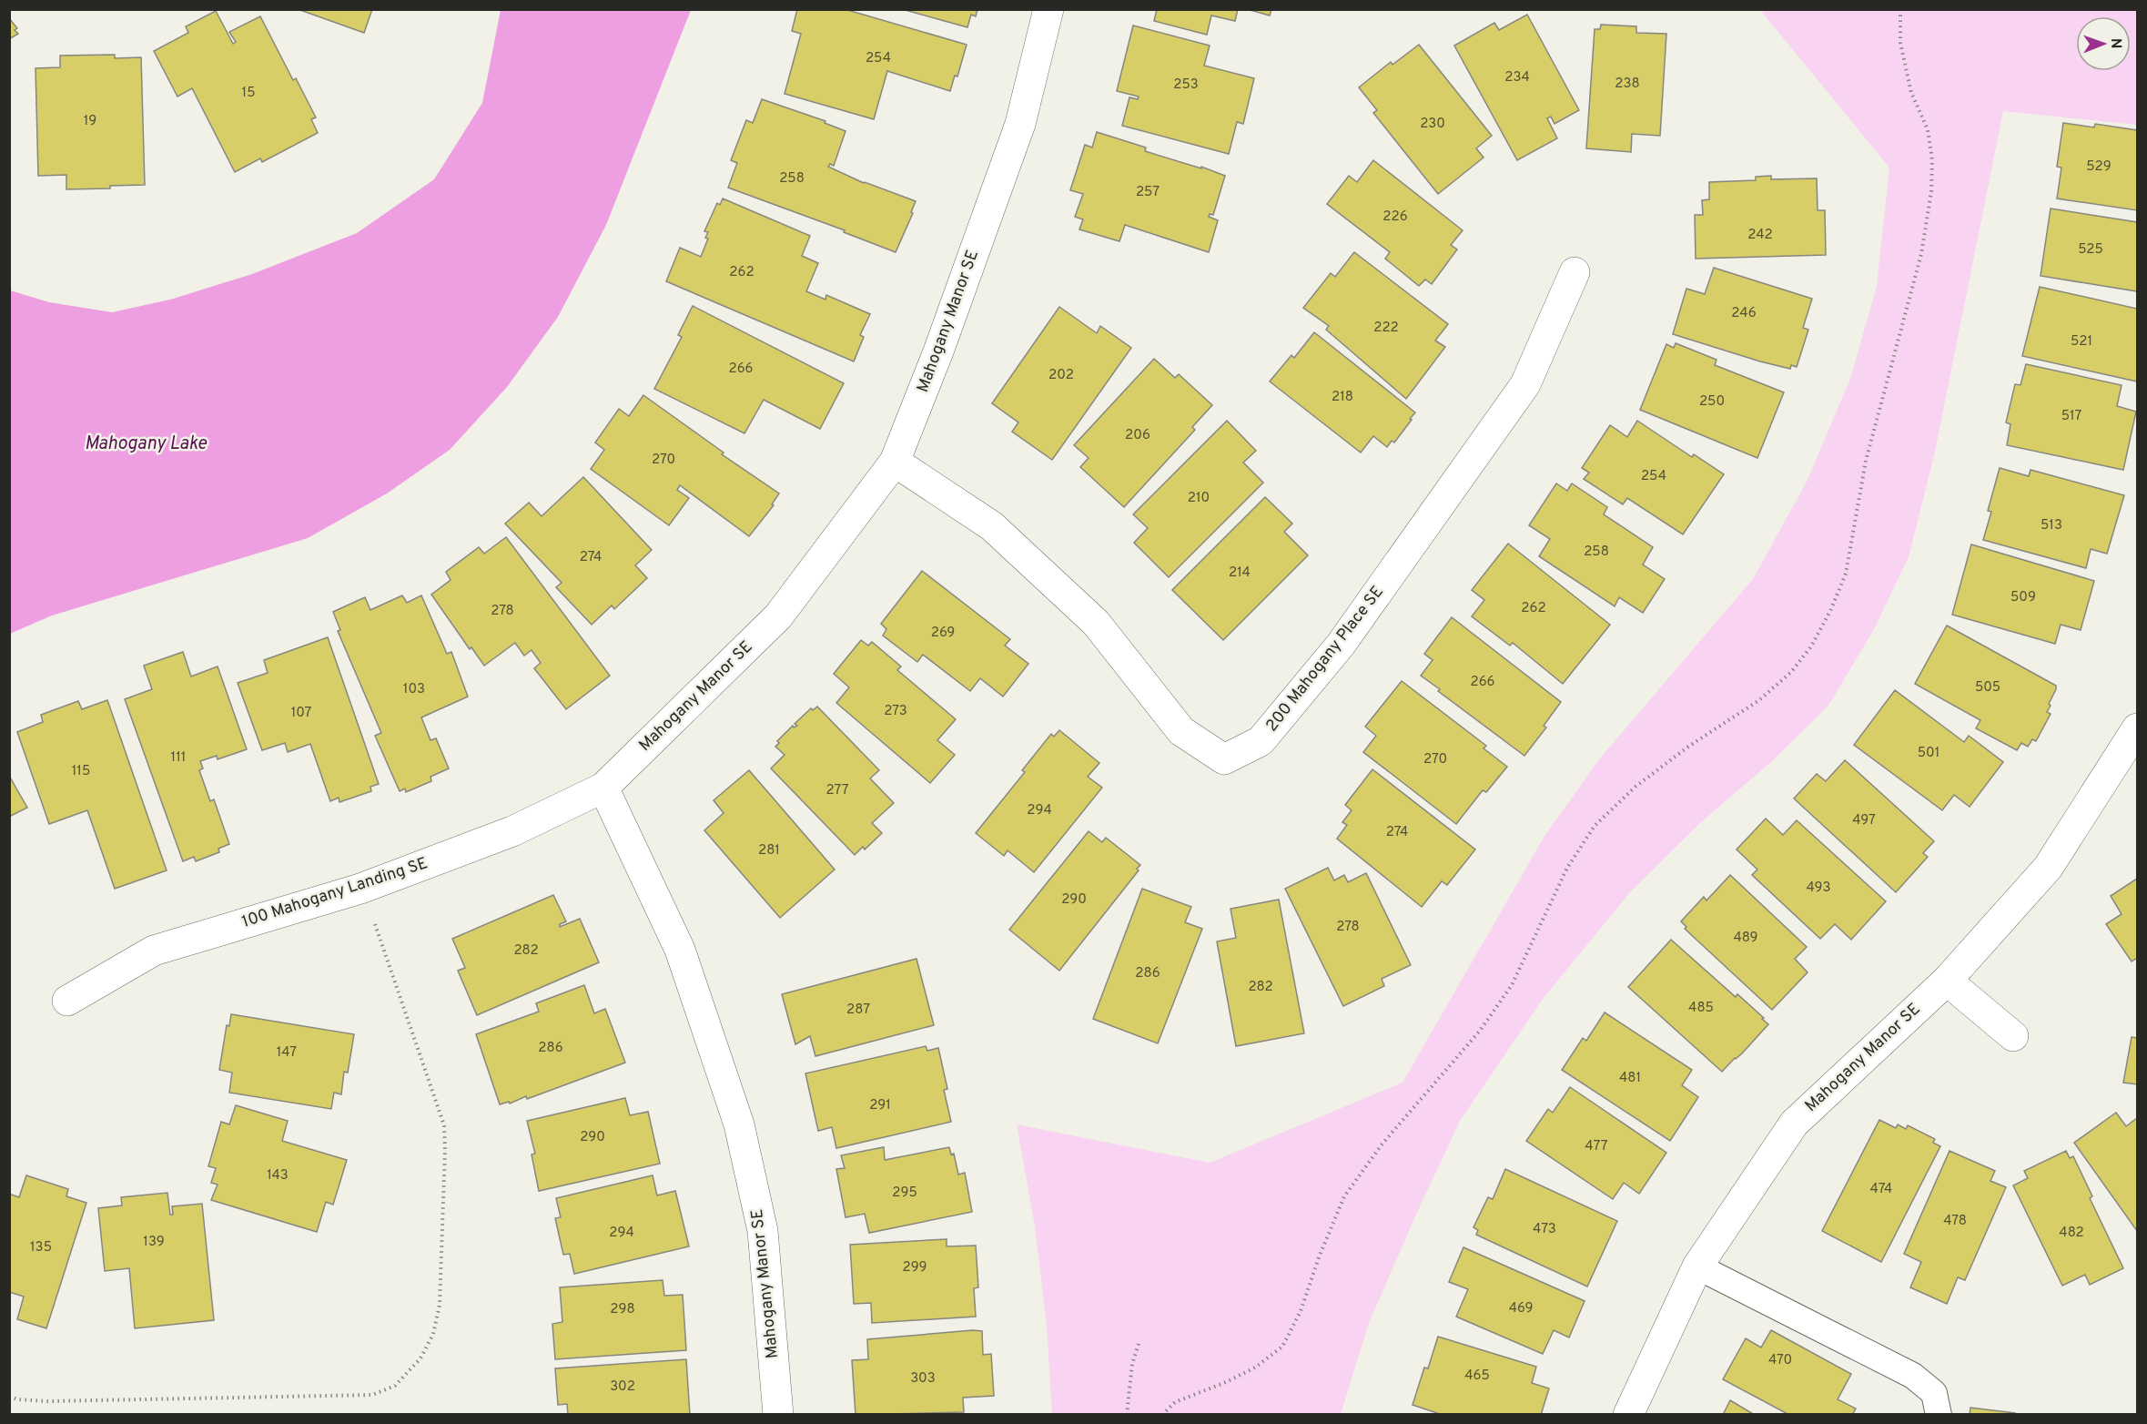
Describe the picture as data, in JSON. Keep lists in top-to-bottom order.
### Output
{
  "streets": {
    "street": ["Mahogany Manor SE", "200 Mahogany Place SE", "100 Mahogany Landing SE"]
  },
  "crossings": [
    ["Mahogany Manor SE", "200 Mahogany Place SE"],
    ["Mahogany Manor SE", "100 Mahogany Landing SE"]
  ],
  "water": ["Mahogany Lake"],
  "house_numbers": [
    "254",
    "234",
    "238",
    "253",
    "15",
    "19",
    "230",
    "529",
    "258",
    "257",
    "226",
    "242",
    "525",
    "262",
    "246",
    "222",
    "521",
    "266",
    "202",
    "218",
    "250",
    "517",
    "206",
    "270",
    "254",
    "210",
    "513",
    "258",
    "274",
    "214",
    "509",
    "262",
    "278",
    "269",
    "266",
    "505",
    "103",
    "273",
    "107",
    "501",
    "111",
    "270",
    "115",
    "277",
    "294",
    "497",
    "274",
    "281",
    "493",
    "290",
    "278",
    "489",
    "282",
    "286",
    "282",
    "485",
    "287",
    "286",
    "147",
    "481",
    "291",
    "290",
    "477",
    "143",
    "474",
    "295",
    "478",
    "473",
    "294",
    "482",
    "139",
    "135",
    "299",
    "469",
    "298",
    "470",
    "465",
    "303",
    "302"
  ],
  "north": "right"
}
